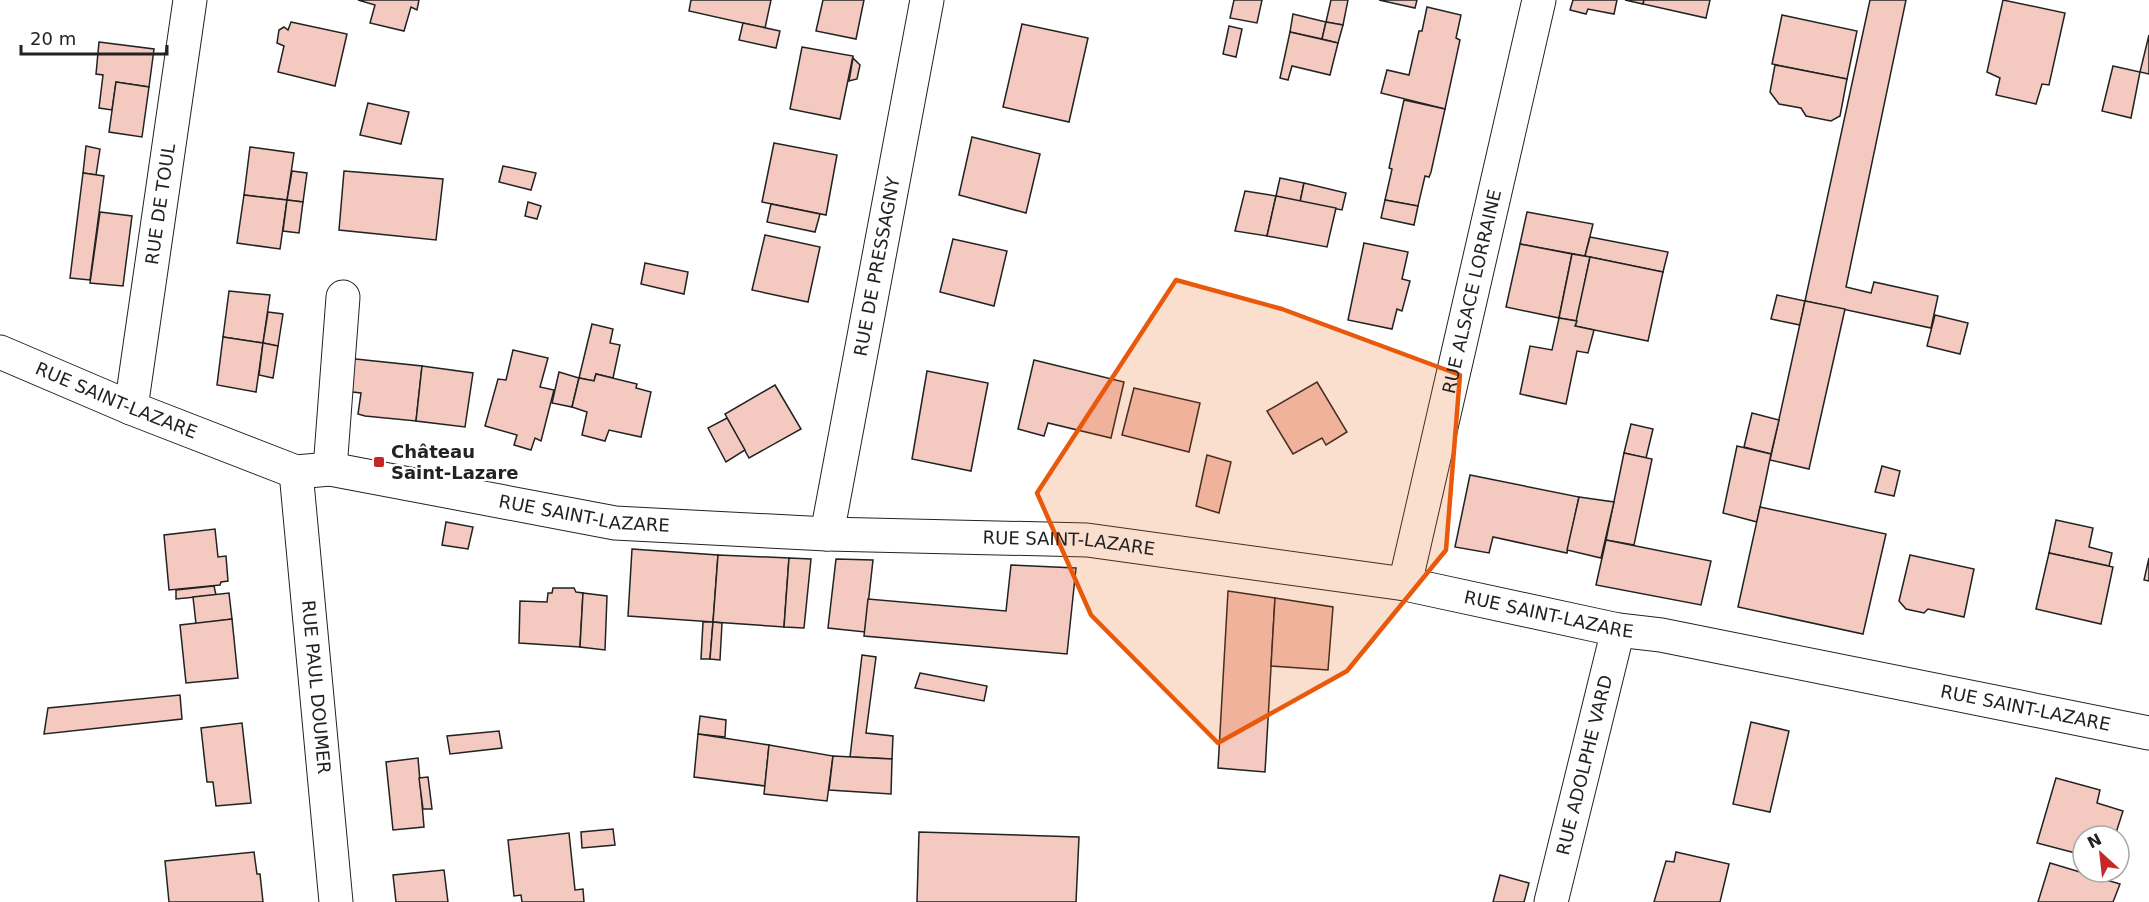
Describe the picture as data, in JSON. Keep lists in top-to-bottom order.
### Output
{
  "streets": {
    "street": [
      "RUE DE TOUL",
      "RUE DE PRESSAGNY",
      "RUE ALSACE LORRAINE",
      "RUE SAINT-LAZARE",
      "RUE PAUL DOUMER",
      "RUE ADOLPHE VARD"
    ]
  },
  "crossings": [
    ["RUE DE TOUL", "RUE SAINT-LAZARE"],
    ["RUE DE PRESSAGNY", "RUE SAINT-LAZARE"],
    ["RUE ALSACE LORRAINE", "RUE SAINT-LAZARE"],
    ["RUE SAINT-LAZARE", "RUE PAUL DOUMER"],
    ["RUE SAINT-LAZARE", "RUE ADOLPHE VARD"]
  ],
  "places": {
    "transit": ["Château Saint-Lazare"]
  },
  "scale_bar": "20 m",
  "north": "top left"
}
